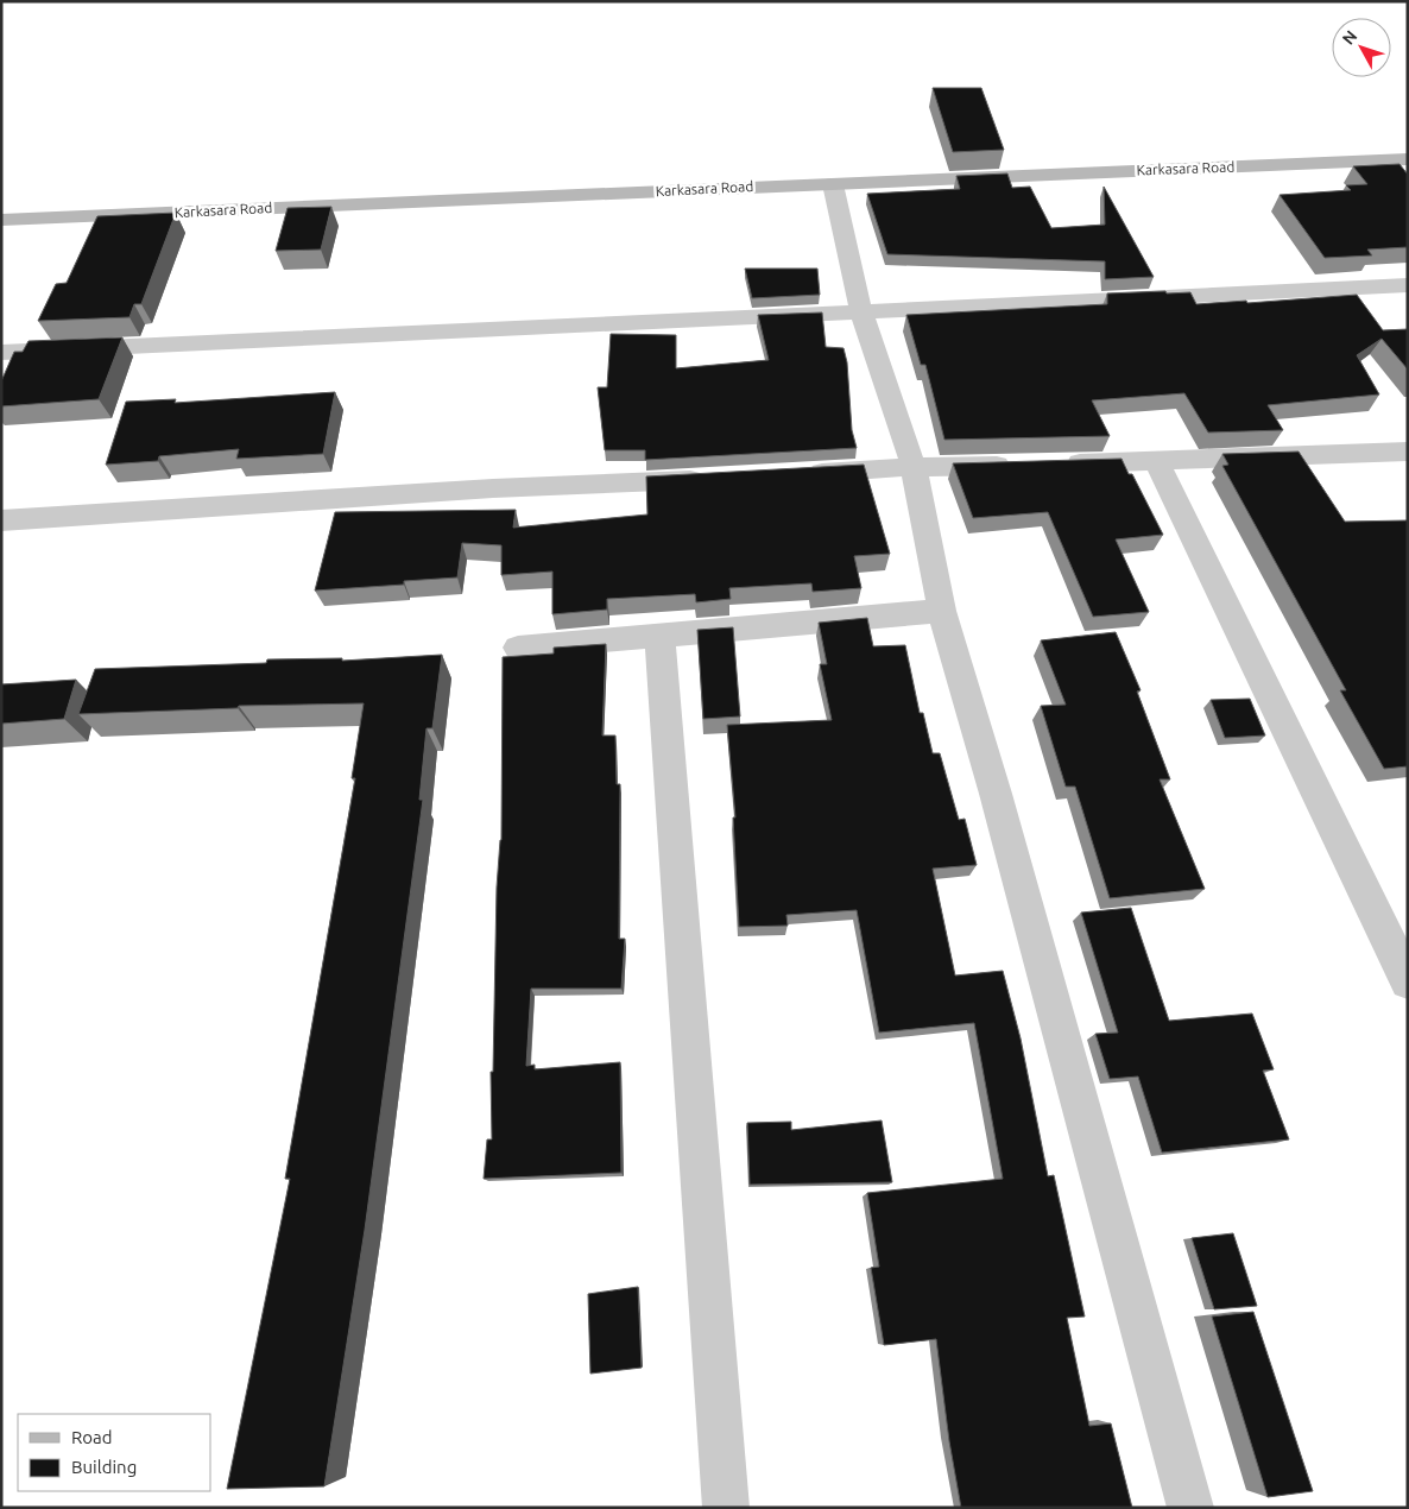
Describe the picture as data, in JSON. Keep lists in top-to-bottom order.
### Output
{
  "streets": {
    "main road": ["Karkasara Road"]
  },
  "legend": ["Road", "Building"],
  "north": "top left"
}
